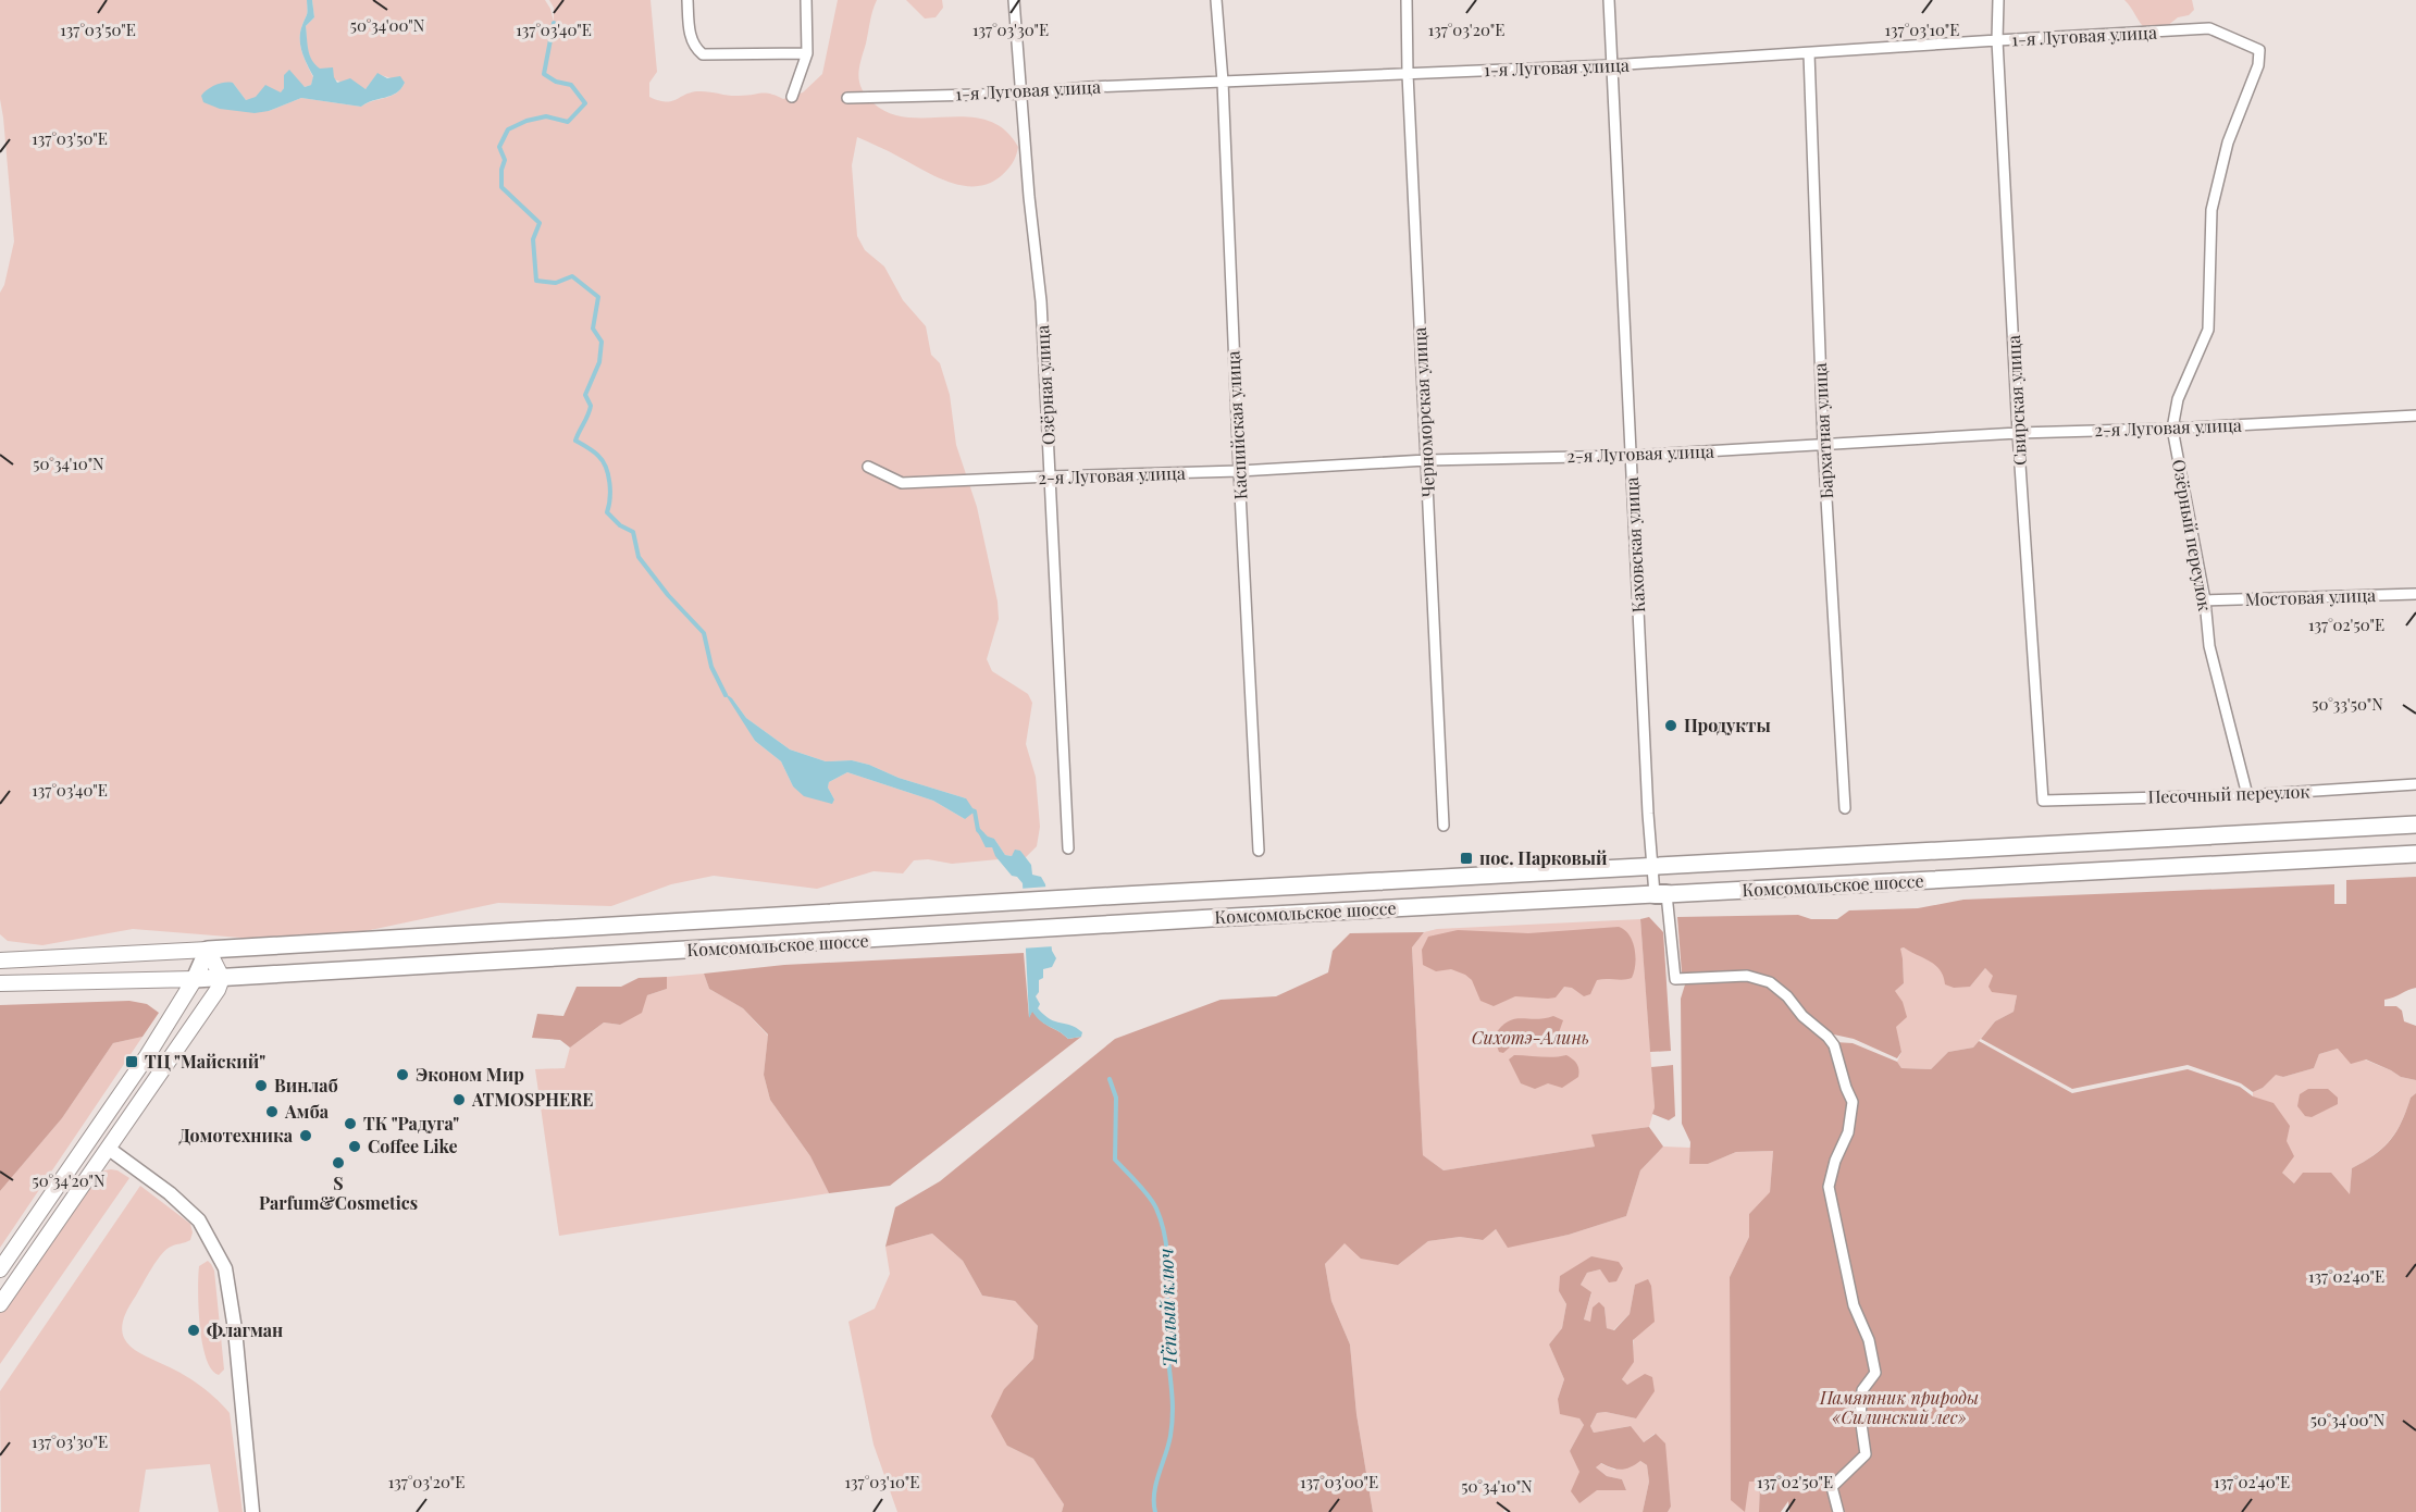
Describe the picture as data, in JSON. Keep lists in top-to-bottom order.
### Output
{
  "streets": {
    "main road": ["Комсомольское шоссе"],
    "street": [
      "1-я Луговая улица",
      "Озёрная улица",
      "Свирская улица",
      "Черноморская улица",
      "Каспийская улица",
      "2-я Луговая улица",
      "Бархатная улица",
      "Озёрный переулок",
      "Каховская улица",
      "Мостовая улица",
      "Песочный переулок"
    ]
  },
  "crossings": [
    ["1-я Луговая улица", "Озёрная улица"],
    ["1-я Луговая улица", "Свирская улица"],
    ["1-я Луговая улица", "Черноморская улица"],
    ["1-я Луговая улица", "Каспийская улица"],
    ["1-я Луговая улица", "Бархатная улица"],
    ["1-я Луговая улица", "Озёрный переулок"],
    ["1-я Луговая улица", "Каховская улица"],
    ["Озёрная улица", "2-я Луговая улица"],
    ["Свирская улица", "2-я Луговая улица"],
    ["Свирская улица", "Песочный переулок"],
    ["Черноморская улица", "2-я Луговая улица"],
    ["Каспийская улица", "2-я Луговая улица"],
    ["2-я Луговая улица", "Бархатная улица"],
    ["2-я Луговая улица", "Озёрный переулок"],
    ["2-я Луговая улица", "Каховская улица"],
    ["Озёрный переулок", "Мостовая улица"],
    ["Озёрный переулок", "Песочный переулок"],
    ["Каховская улица", "Комсомольское шоссе"]
  ],
  "water": ["Тёплый ключ"],
  "parks": ["Сихотэ-Алинь", "Памятник природы «Силинский лес»"],
  "places": {
    "other": [
      "Продукты",
      "Эконом Мир",
      "Винлаб",
      "ATMOSPHERE",
      "Амба",
      "ТК \"Радуга\"",
      "Домотехника",
      "Coffee Like",
      "S Parfum&Cosmetics",
      "Флагман"
    ],
    "transit": ["пос. Парковый", "ТЦ \"Майский\""]
  },
  "coordinates": [
    "50°34'00\"N",
    "137°03'50\"E",
    "137°03'40\"E",
    "137°03'30\"E",
    "137°03'20\"E",
    "137°03'10\"E",
    "50°34'10\"N",
    "137°02'50\"E",
    "50°33'50\"N",
    "50°34'20\"N",
    "137°02'40\"E",
    "137°03'00\"E"
  ]
}
